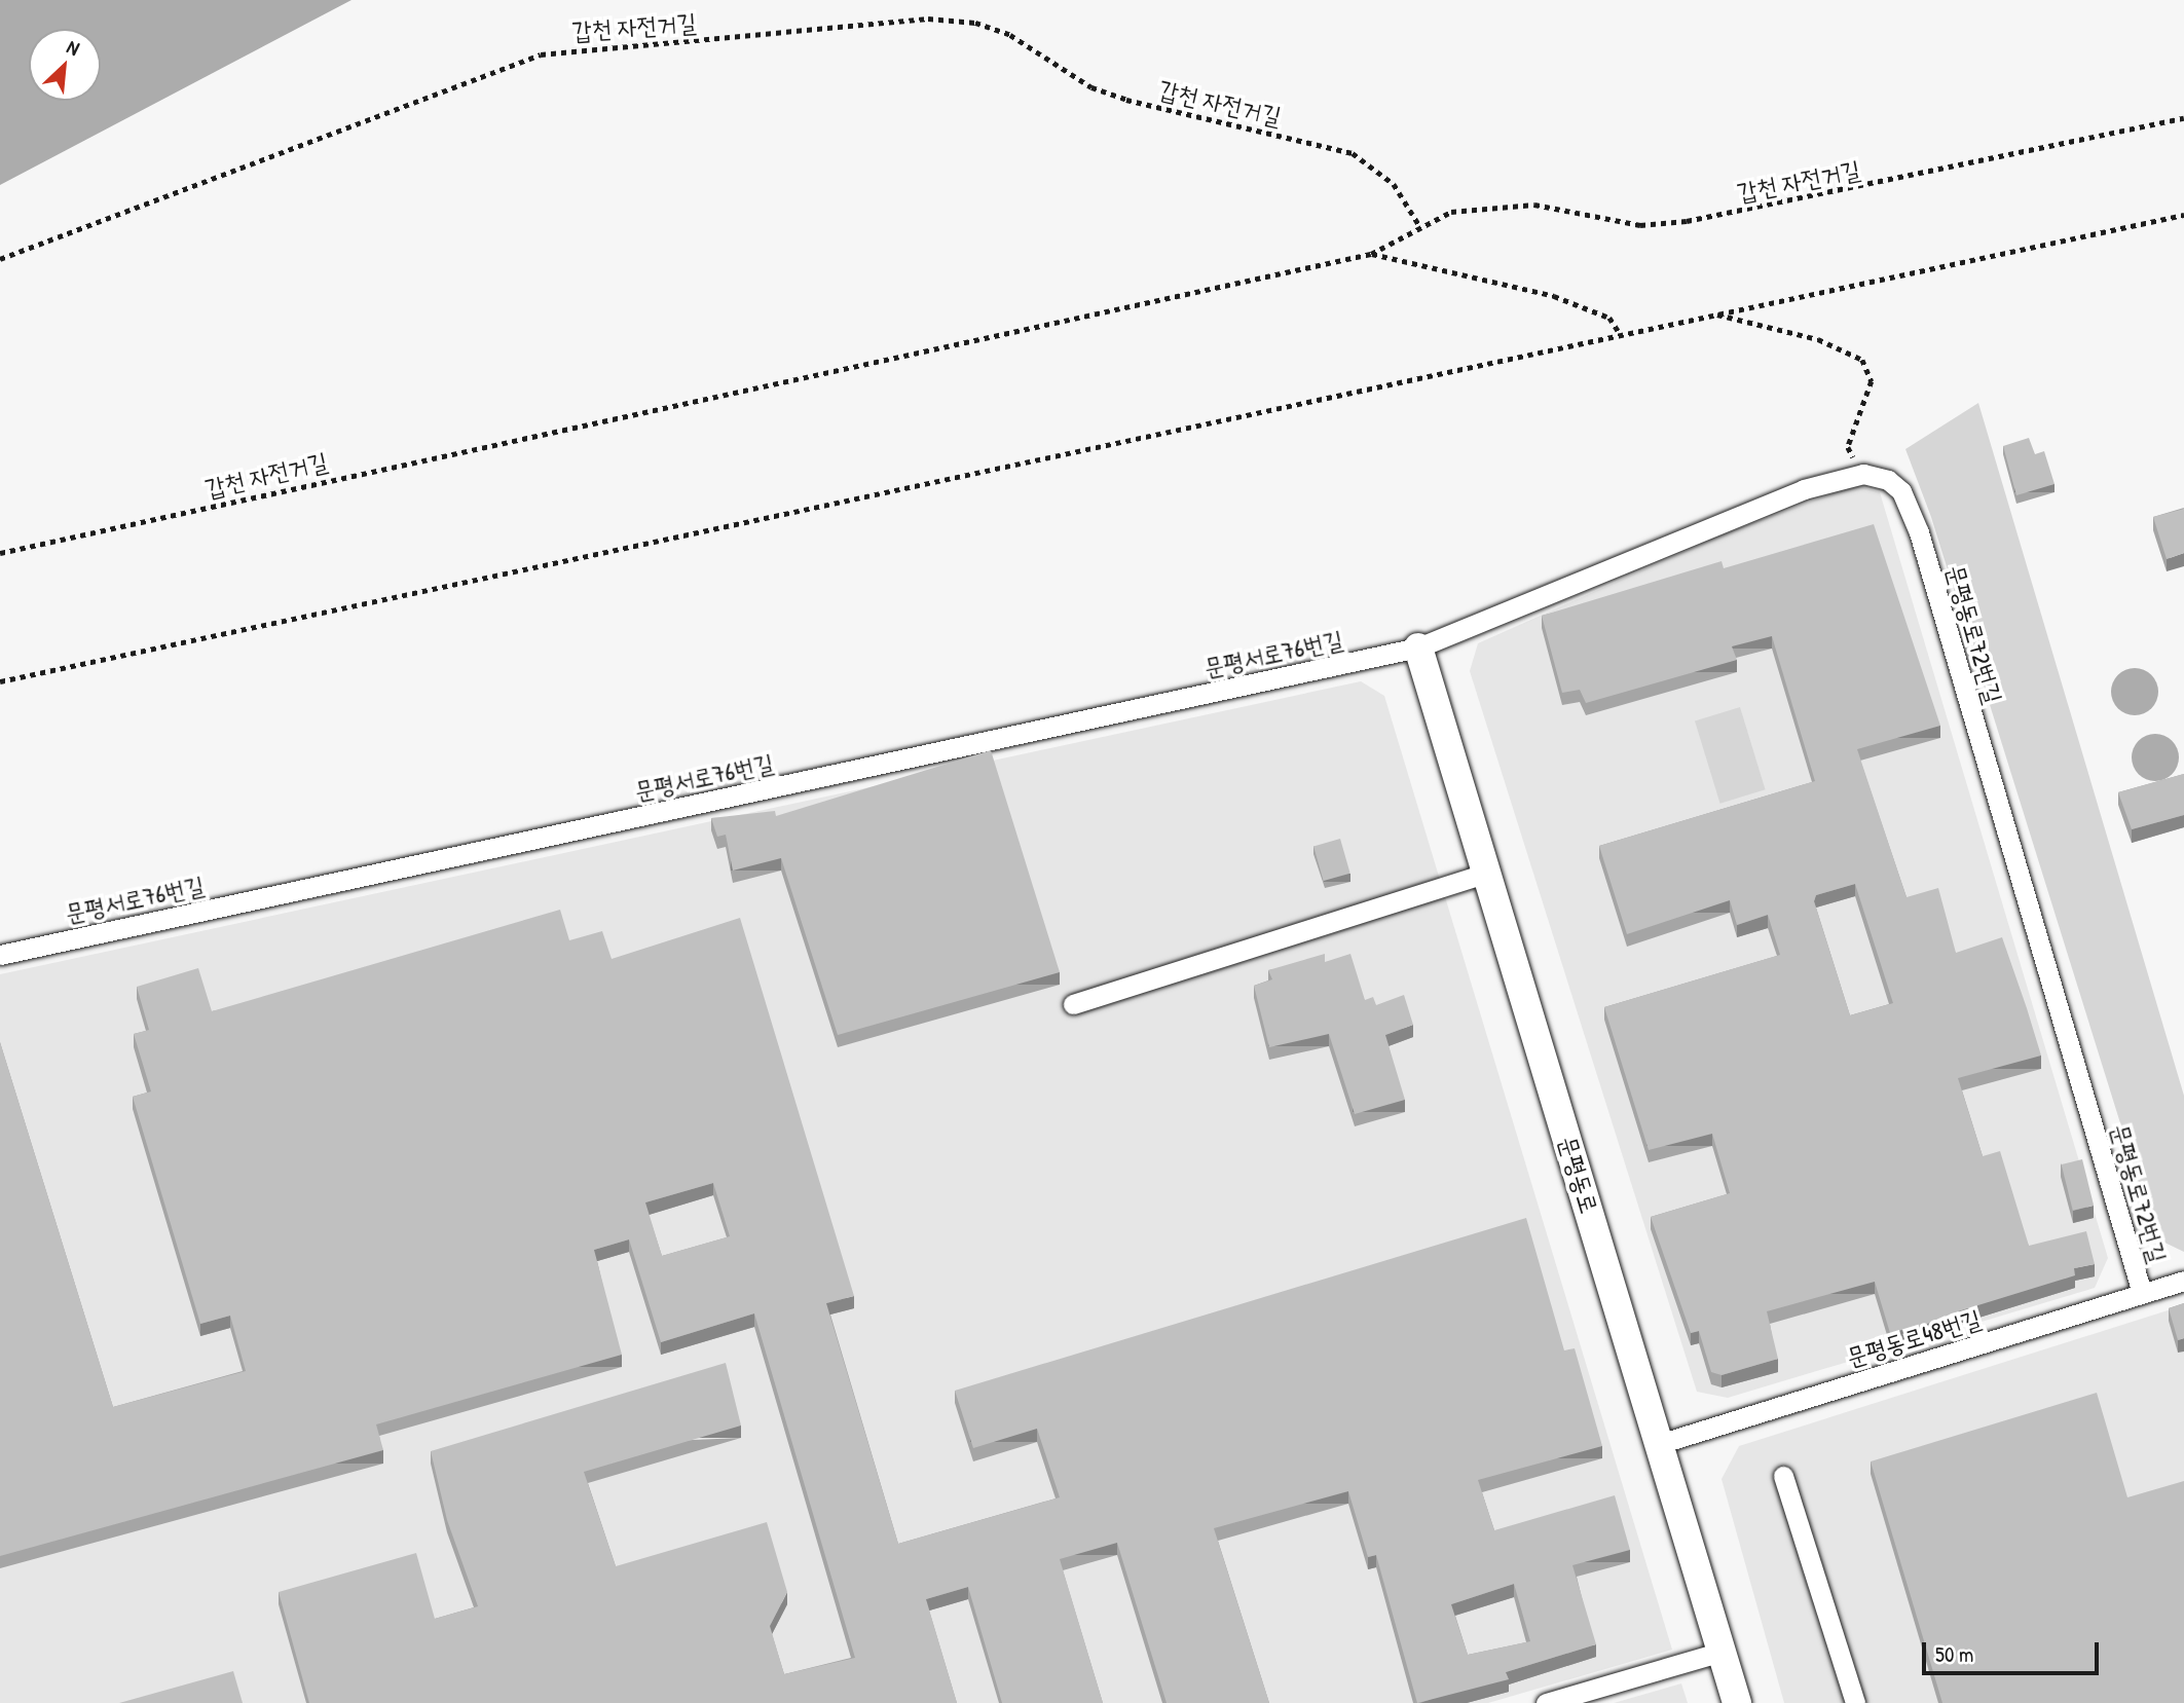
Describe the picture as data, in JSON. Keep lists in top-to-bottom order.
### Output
{
  "streets": {
    "main road": ["문평동로"],
    "street": ["문평동로72번길", "문평서로76번길", "문평동로48번길"],
    "path": ["갑천 자전거길"]
  },
  "crossings": [
    ["문평동로72번길", "문평동로48번길"],
    ["문평서로76번길", "문평동로"],
    ["문평동로", "문평동로48번길"]
  ],
  "scale_bar": "50 m",
  "north": "top right"
}
